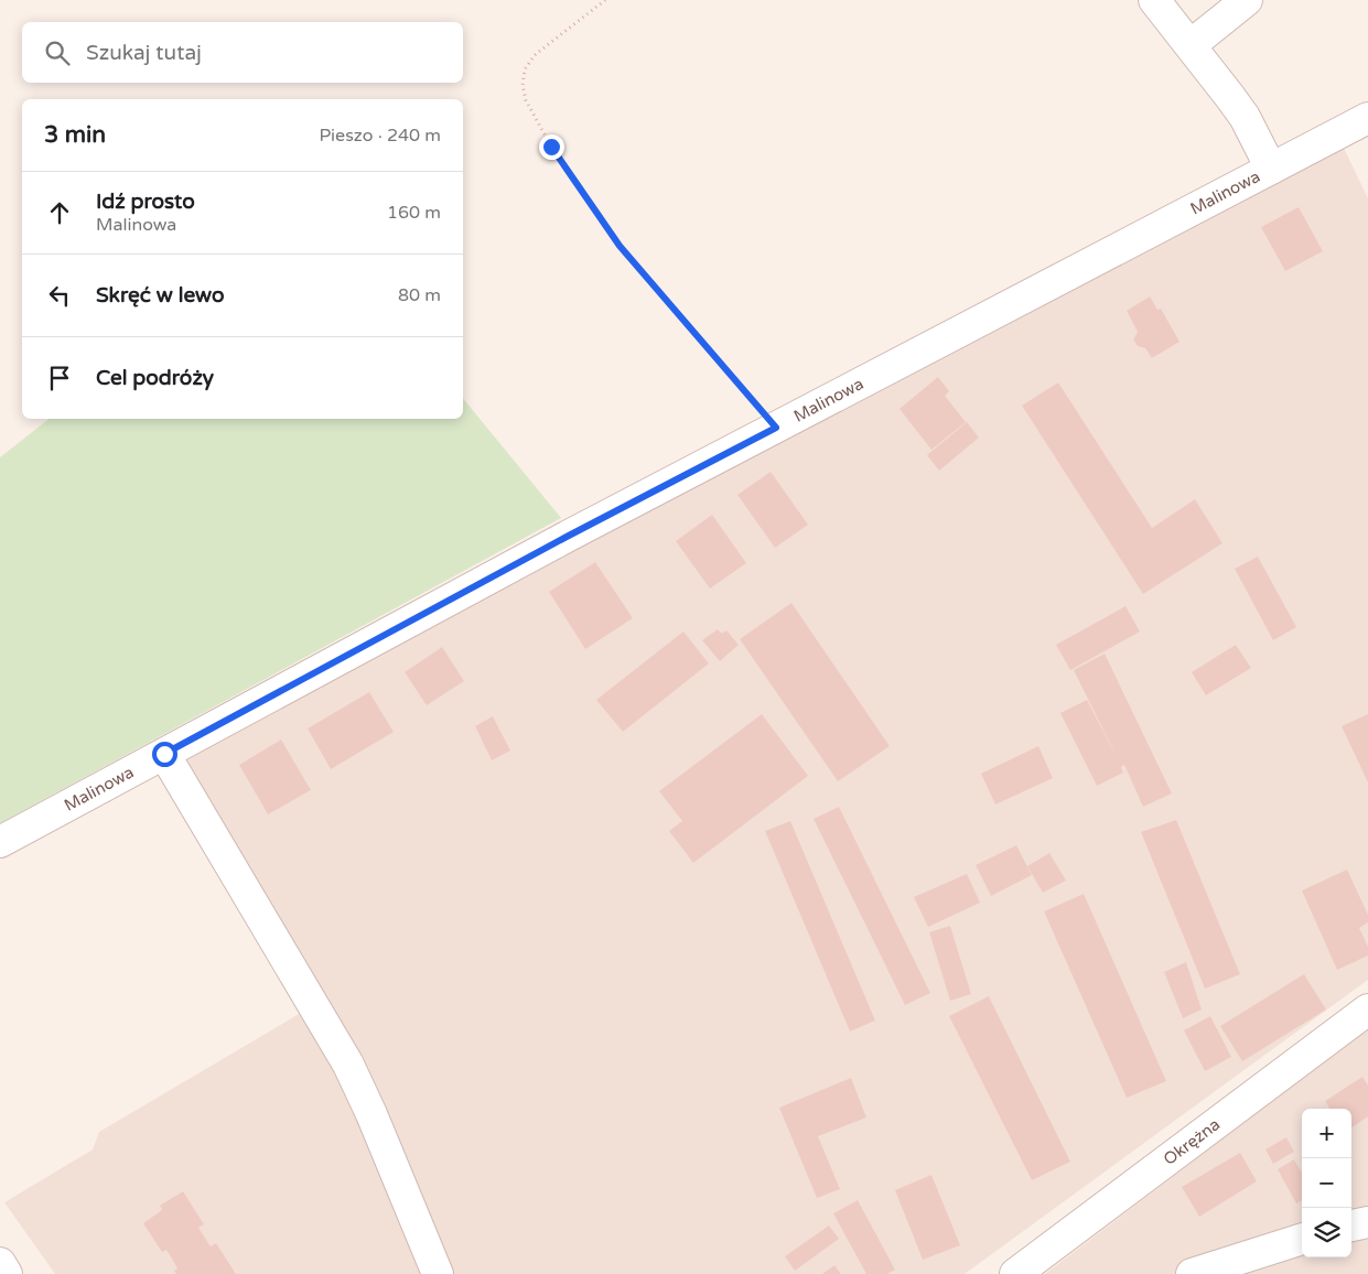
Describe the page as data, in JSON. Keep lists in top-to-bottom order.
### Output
{
  "streets": {
    "street": ["Malinowa", "Okrężna"]
  },
  "page": {
    "search": "Szukaj tutaj",
    "heading": ["3 min", "Pieszo · 240 m"],
    "list": [
      ["Idź prosto", "Malinowa", "160 m"],
      ["Skręć w lewo", "80 m"],
      "Cel podróży"
    ],
    "map_buttons": ["+", "−"]
  }
}
